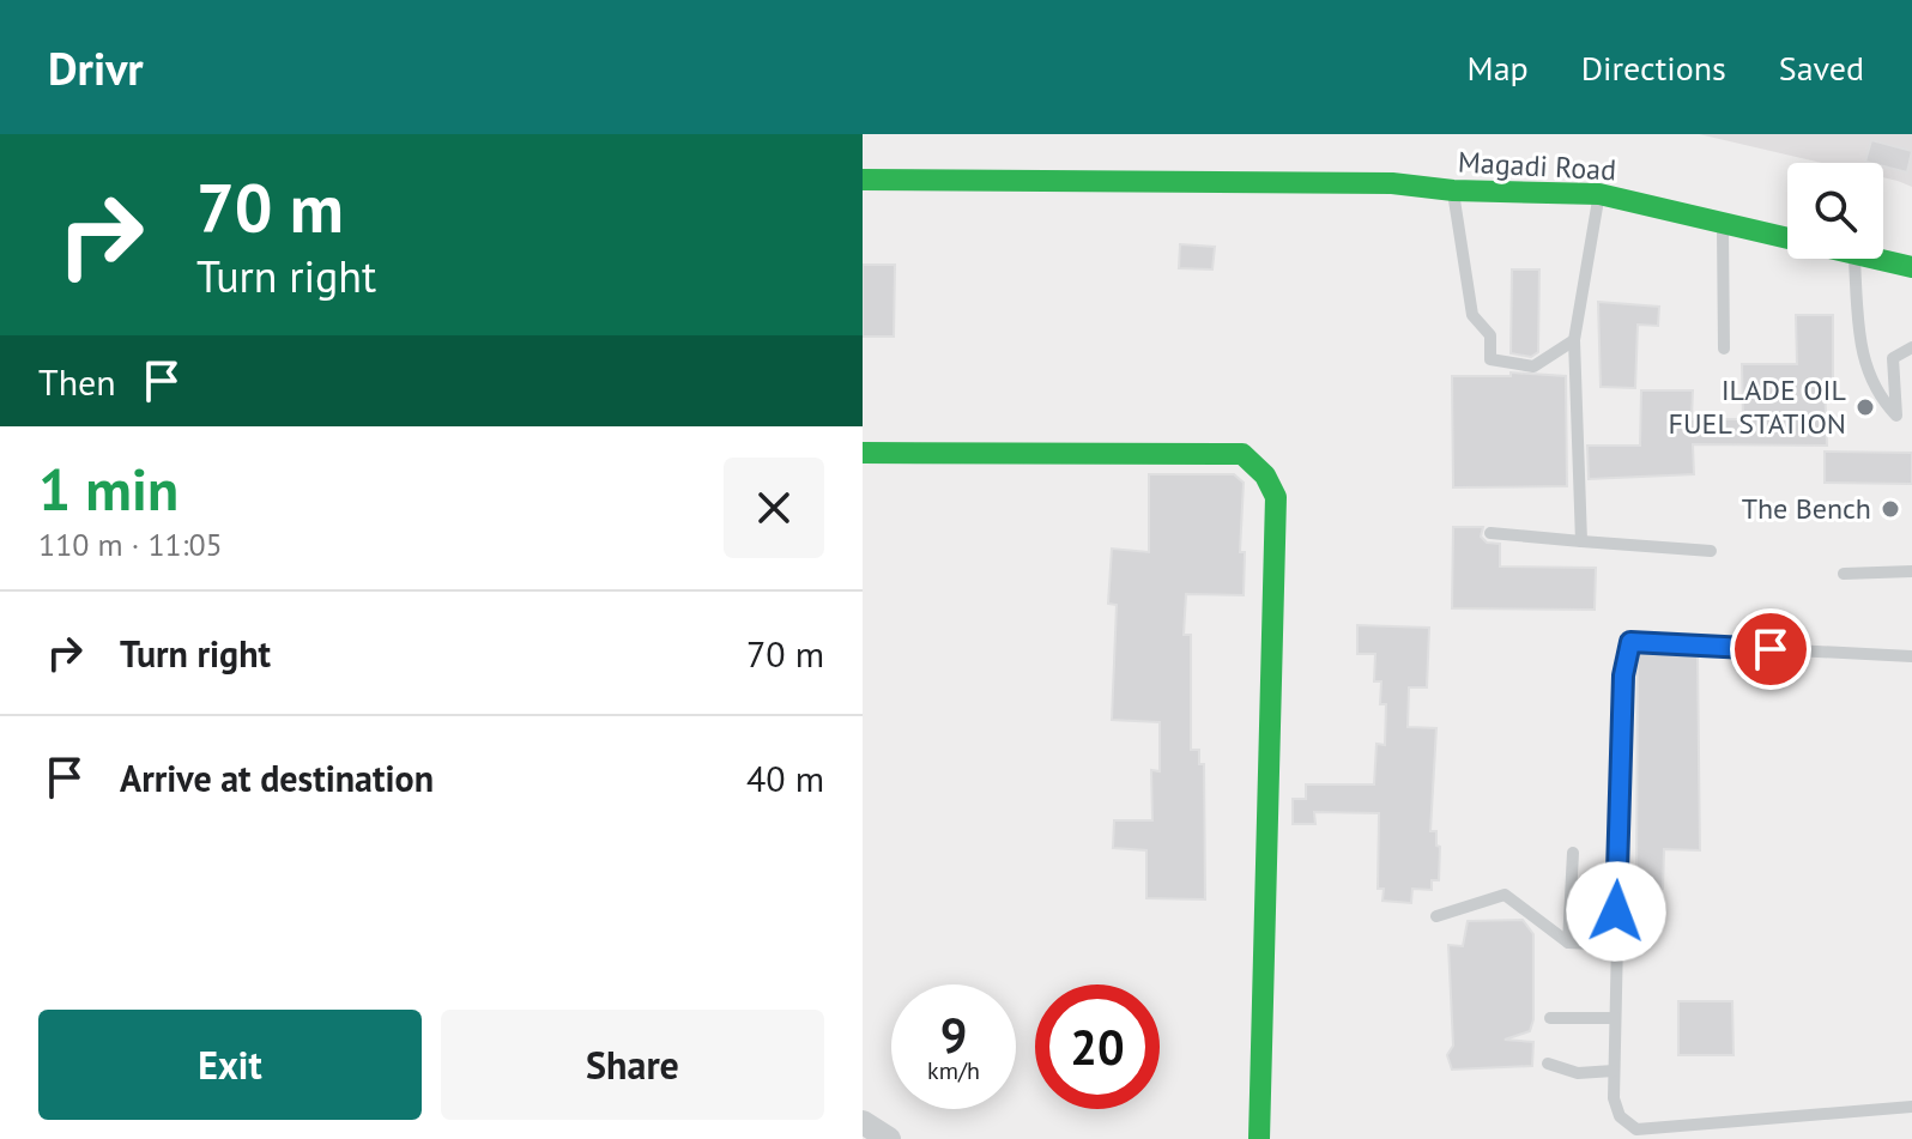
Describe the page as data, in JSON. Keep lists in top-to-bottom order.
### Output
{
  "streets": {
    "main road": ["Magadi Road"]
  },
  "places": ["ILADE OIL FUEL STATION", "The Bench"],
  "page": {
    "header": "Drivr",
    "nav": ["Map", "Directions", "Saved"],
    "turn": ["70 m", "Turn right"],
    "then": "Then",
    "heading": ["1 min", "110 m · 11:05"],
    "list": [
      {
        "name": "Turn right",
        "value": "70 m"
      },
      {
        "name": "Arrive at destination",
        "value": "40 m"
      }
    ],
    "speed": "9 km/h",
    "limit": "20",
    "buttons": ["Exit", "Share"]
  }
}
